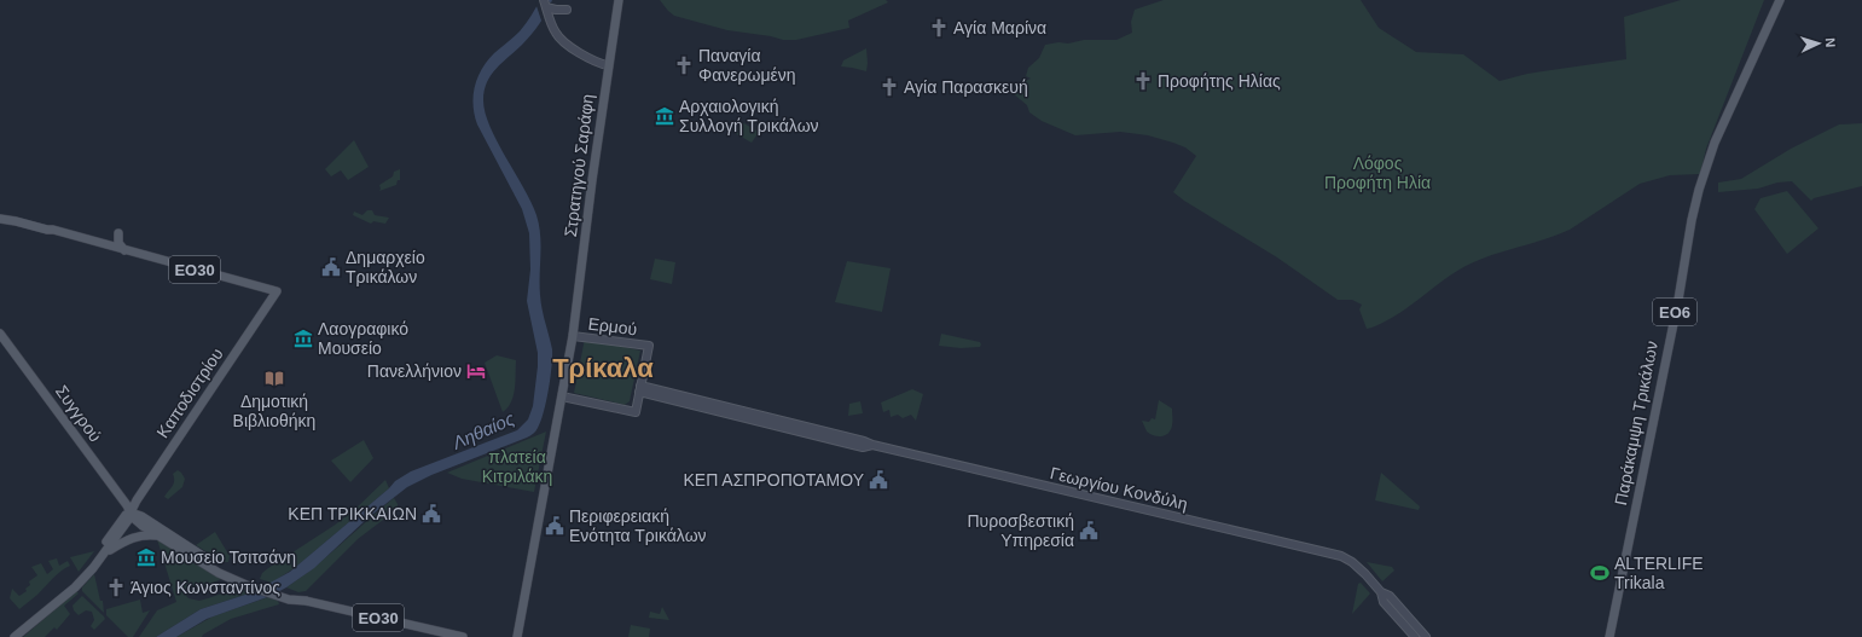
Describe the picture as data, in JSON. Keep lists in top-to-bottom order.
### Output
{
  "streets": {
    "main road": [
      "Στρατηγού Σαράφη",
      "ΕΟ30",
      "ΕΟ6",
      "Ερμού",
      "Καποδιστρίου",
      "Συγγρού",
      "Παράκαμψη Τρικάλων",
      "Γεωργίου Κονδύλη"
    ]
  },
  "crossings": [
    ["Στρατηγού Σαράφη", "Ερμού"],
    ["ΕΟ30", "Καποδιστρίου"],
    ["ΕΟ30", "Συγγρού"],
    ["Ερμού", "Γεωργίου Κονδύλη"],
    ["Καποδιστρίου", "Συγγρού"]
  ],
  "districts": ["Τρίκαλα"],
  "water": ["Ληθαίος"],
  "parks": ["Λόφος Προφήτη Ηλία", "πλατεία Κιτριλάκη"],
  "places": {
    "church": [
      "Αγία Μαρίνα",
      "Παναγία Φανερωμένη",
      "Προφήτης Ηλίας",
      "Αγία Παρασκευή",
      "Άγιος Κωνσταντίνος"
    ],
    "museum": ["Αρχαιολογική Συλλογή Τρικάλων", "Λαογραφικό Μουσείο", "Μουσείο Τσιτσάνη"],
    "public building": [
      "Δημαρχείο Τρικάλων",
      "ΚΕΠ ΑΣΠΡΟΠΟΤΑΜΟΥ",
      "ΚΕΠ ΤΡΙΚΚΑΙΩΝ",
      "Περιφερειακή Ενότητα Τρικάλων",
      "Πυροσβεστική Υπηρεσία"
    ],
    "hotel": ["Πανελλήνιον"],
    "library": ["Δημοτική Βιβλιοθήκη"],
    "sports": ["ALTERLIFE Trikala"]
  },
  "north": "right"
}
